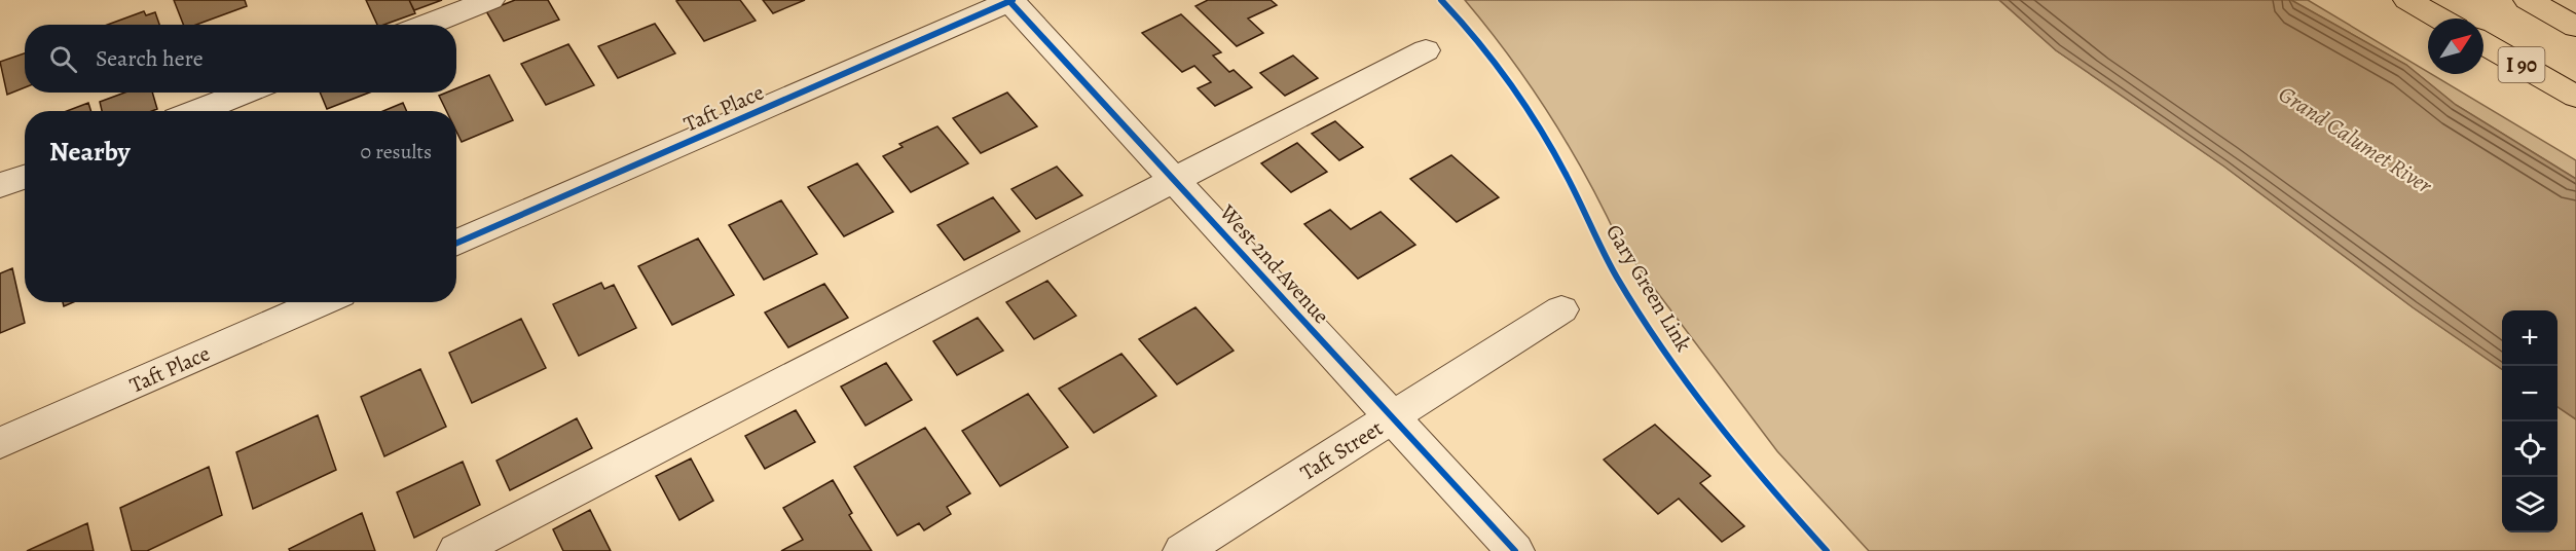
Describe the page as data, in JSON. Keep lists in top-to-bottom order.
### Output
{
  "streets": {
    "highway": ["I 90"],
    "street": ["Taft Place", "West 2nd Avenue", "Taft Street"],
    "cycle path": ["Gary Green Link"]
  },
  "crossings": [
    ["Taft Place", "West 2nd Avenue"],
    ["West 2nd Avenue", "Taft Street"]
  ],
  "water": ["Grand Calumet River"],
  "north": "top right",
  "page": {
    "search": "Search here",
    "heading": ["Nearby", "0 results"],
    "map_buttons": ["+", "−"]
  }
}
